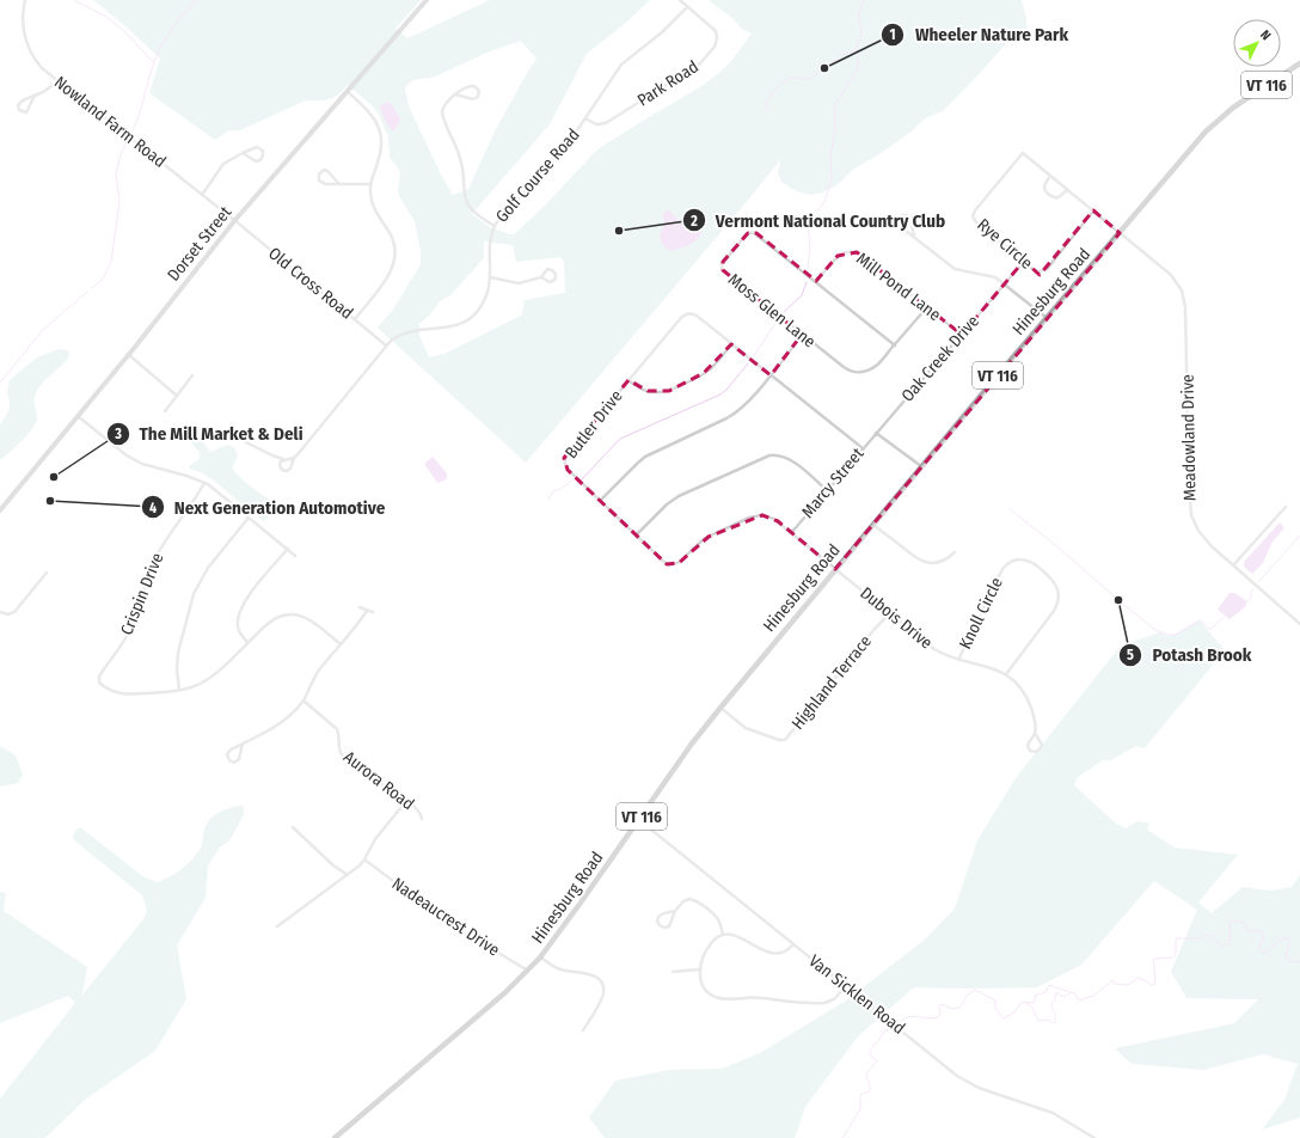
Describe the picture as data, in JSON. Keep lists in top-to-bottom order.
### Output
{
  "streets": {
    "main road": ["VT 116", "Hinesburg Road"],
    "street": [
      "Park Road",
      "Nowland Farm Road",
      "Golf Course Road",
      "Dorset Street",
      "Rye Circle",
      "Old Cross Road",
      "Mill Pond Lane",
      "Moss Glen Lane",
      "Oak Creek Drive",
      "Butler Drive",
      "Meadowland Drive",
      "Marcy Street",
      "Crispin Drive",
      "Knoll Circle",
      "Dubois Drive",
      "Highland Terrace",
      "Aurora Road",
      "Nadeaucrest Drive",
      "Van Sicklen Road"
    ]
  },
  "crossings": [
    ["Park Road", "Golf Course Road"],
    ["Nowland Farm Road", "Dorset Street"],
    ["Nowland Farm Road", "Old Cross Road"],
    ["Golf Course Road", "Old Cross Road"],
    ["Dorset Street", "Old Cross Road"],
    ["Rye Circle", "Hinesburg Road"],
    ["Rye Circle", "Oak Creek Drive"],
    ["Rye Circle", "Meadowland Drive"],
    ["Mill Pond Lane", "Moss Glen Lane"],
    ["Mill Pond Lane", "Oak Creek Drive"],
    ["Hinesburg Road", "Butler Drive"],
    ["Hinesburg Road", "Meadowland Drive"],
    ["Hinesburg Road", "Dubois Drive"],
    ["Hinesburg Road", "Highland Terrace"],
    ["Hinesburg Road", "Nadeaucrest Drive"],
    ["Hinesburg Road", "Van Sicklen Road"],
    ["Oak Creek Drive", "Marcy Street"],
    ["Butler Drive", "Marcy Street"],
    ["Butler Drive", "Dubois Drive"],
    ["Knoll Circle", "Dubois Drive"],
    ["Dubois Drive", "Highland Terrace"]
  ],
  "places": [
    "Wheeler Nature Park",
    "Vermont National Country Club",
    "The Mill Market & Deli",
    "Next Generation Automotive",
    "Potash Brook"
  ],
  "north": "top right"
}
